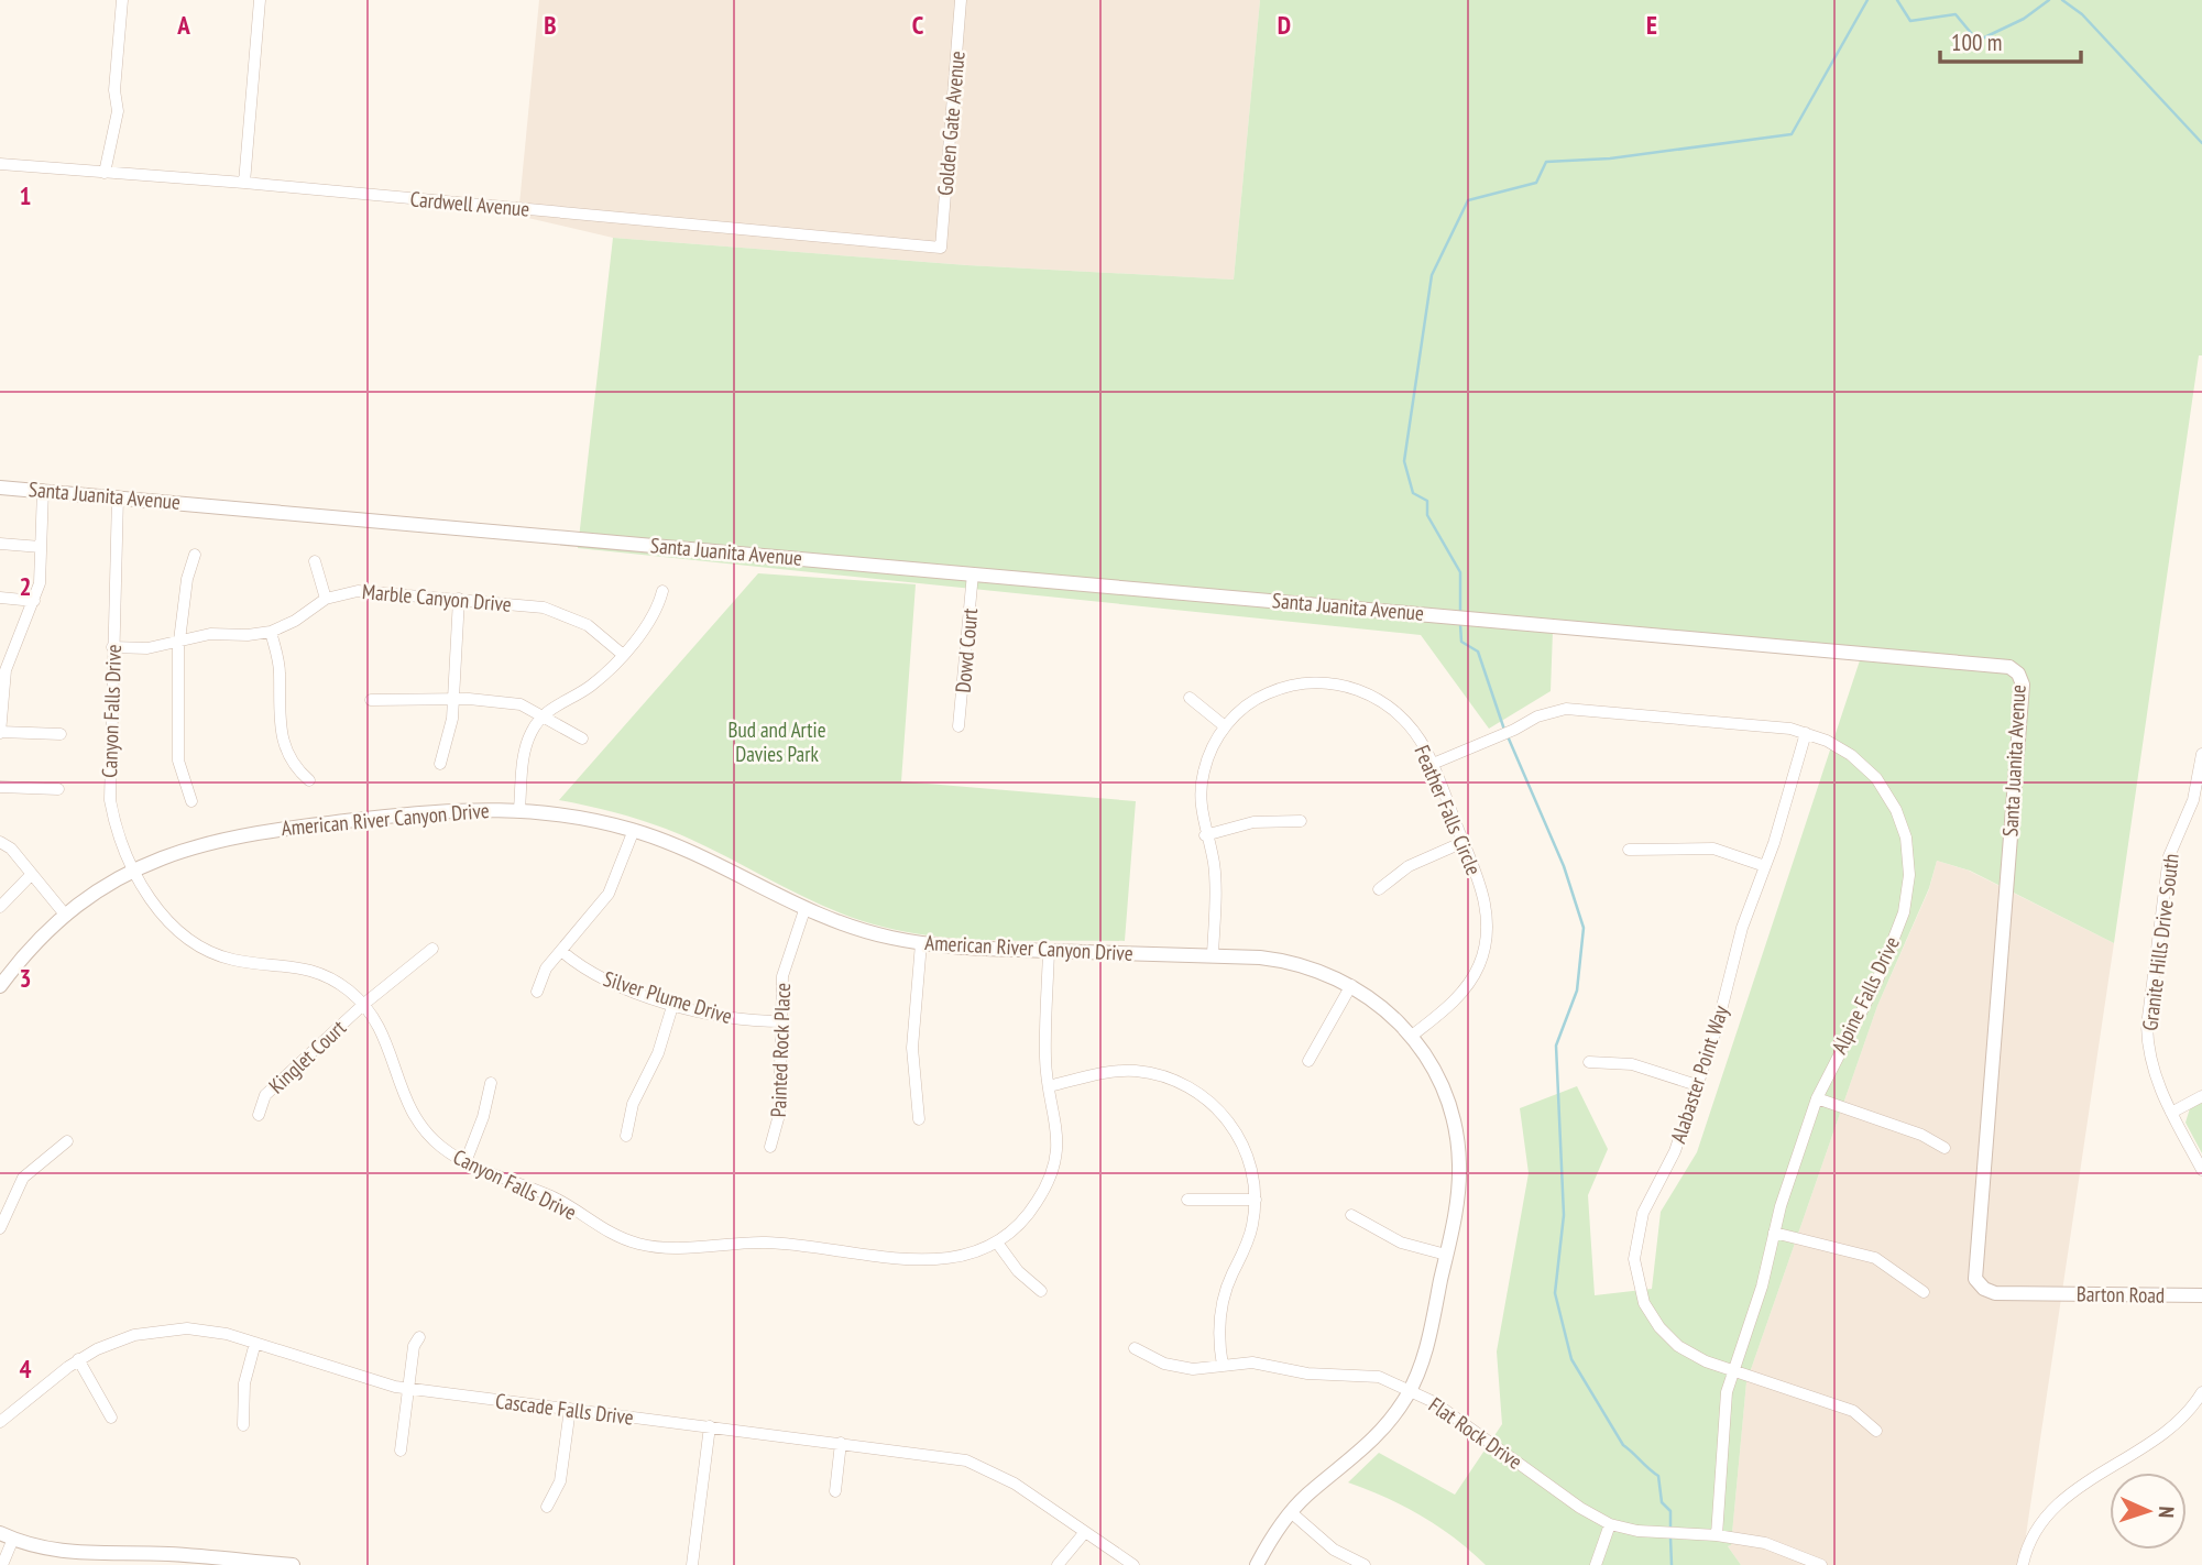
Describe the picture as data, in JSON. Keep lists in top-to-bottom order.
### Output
{
  "streets": {
    "street": [
      "Golden Gate Avenue",
      "Cardwell Avenue",
      "Santa Juanita Avenue",
      "Marble Canyon Drive",
      "Dowd Court",
      "Canyon Falls Drive",
      "Feather Falls Circle",
      "American River Canyon Drive",
      "Granite Hills Drive South",
      "Alpine Falls Drive",
      "Silver Plume Drive",
      "Painted Rock Place",
      "Kinglet Court",
      "Alabaster Point Way",
      "Barton Road",
      "Cascade Falls Drive",
      "Flat Rock Drive"
    ]
  },
  "crossings": [
    ["Golden Gate Avenue", "Cardwell Avenue"],
    ["Santa Juanita Avenue", "Dowd Court"],
    ["Santa Juanita Avenue", "Canyon Falls Drive"],
    ["Santa Juanita Avenue", "Barton Road"],
    ["Marble Canyon Drive", "Canyon Falls Drive"],
    ["Canyon Falls Drive", "American River Canyon Drive"],
    ["Canyon Falls Drive", "Kinglet Court"],
    ["Feather Falls Circle", "American River Canyon Drive"],
    ["Feather Falls Circle", "Alpine Falls Drive"],
    ["American River Canyon Drive", "Painted Rock Place"],
    ["American River Canyon Drive", "Flat Rock Drive"],
    ["Alpine Falls Drive", "Alabaster Point Way"],
    ["Alpine Falls Drive", "Flat Rock Drive"],
    ["Silver Plume Drive", "Painted Rock Place"]
  ],
  "parks": ["Bud and Artie Davies Park"],
  "scale_bar": "100 m",
  "north": "right",
  "grid": {
    "columns": [
      "A",
      "B",
      "C",
      "D",
      "E"
    ],
    "rows": [
      "1",
      "2",
      "3",
      "4"
    ]
  }
}
